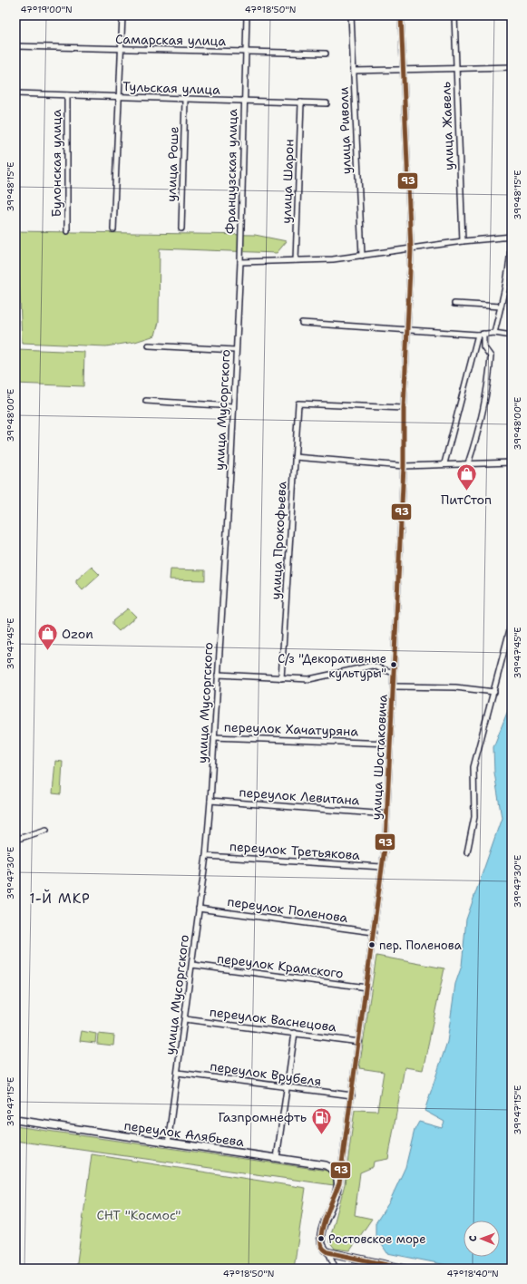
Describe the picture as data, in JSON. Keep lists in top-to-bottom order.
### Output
{
  "streets": {
    "main road": ["переулок Алябьева"],
    "street": [
      "Самарская улица",
      "Тульская улица",
      "улица Жавель",
      "улица Риволи",
      "Булонская улица",
      "улица Роше",
      "Французская улица",
      "улица Шарон",
      "улица Мусоргского",
      "улица Прокофьева",
      "переулок Хачатуряна",
      "улица Шостаковича",
      "переулок Левитана",
      "переулок Третьякова",
      "переулок Поленова",
      "переулок Крамского",
      "переулок Васнецова",
      "переулок Врубеля"
    ]
  },
  "crossings": [
    ["Самарская улица", "Французская улица"],
    ["Тульская улица", "Булонская улица"],
    ["Тульская улица", "улица Роше"],
    ["Тульская улица", "Французская улица"],
    ["Тульская улица", "улица Шарон"],
    ["Французская улица", "улица Мусоргского"],
    ["улица Мусоргского", "переулок Хачатуряна"],
    ["улица Мусоргского", "переулок Левитана"],
    ["улица Мусоргского", "переулок Третьякова"],
    ["улица Мусоргского", "переулок Поленова"],
    ["улица Мусоргского", "переулок Крамского"],
    ["улица Мусоргского", "переулок Васнецова"],
    ["улица Мусоргского", "переулок Врубеля"],
    ["улица Мусоргского", "переулок Алябьева"],
    ["улица Прокофьева", "улица Шостаковича"],
    ["переулок Хачатуряна", "улица Шостаковича"],
    ["улица Шостаковича", "переулок Левитана"],
    ["улица Шостаковича", "переулок Третьякова"],
    ["улица Шостаковича", "переулок Поленова"],
    ["улица Шостаковича", "переулок Крамского"],
    ["улица Шостаковича", "переулок Васнецова"],
    ["улица Шостаковича", "переулок Врубеля"],
    ["улица Шостаковича", "переулок Алябьева"]
  ],
  "districts": ["1-Й МКР"],
  "parks": ["СНТ \"Космос\""],
  "places": {
    "shop": ["ПитСтоп", "Ozon"],
    "other": ["С/з \"Декоративные культуры\"", "пер. Поленова", "Ростовское море"],
    "fuel station": ["Газпромнефть"]
  },
  "lines": ["transit line 93"],
  "north": "left",
  "coordinates": [
    "47°19'00\"N",
    "47°18'50\"N",
    "39°48'15\"E",
    "39°48'00\"E",
    "39°47'45\"E",
    "39°47'30\"E",
    "39°47'15\"E",
    "47°18'40\"N"
  ]
}
